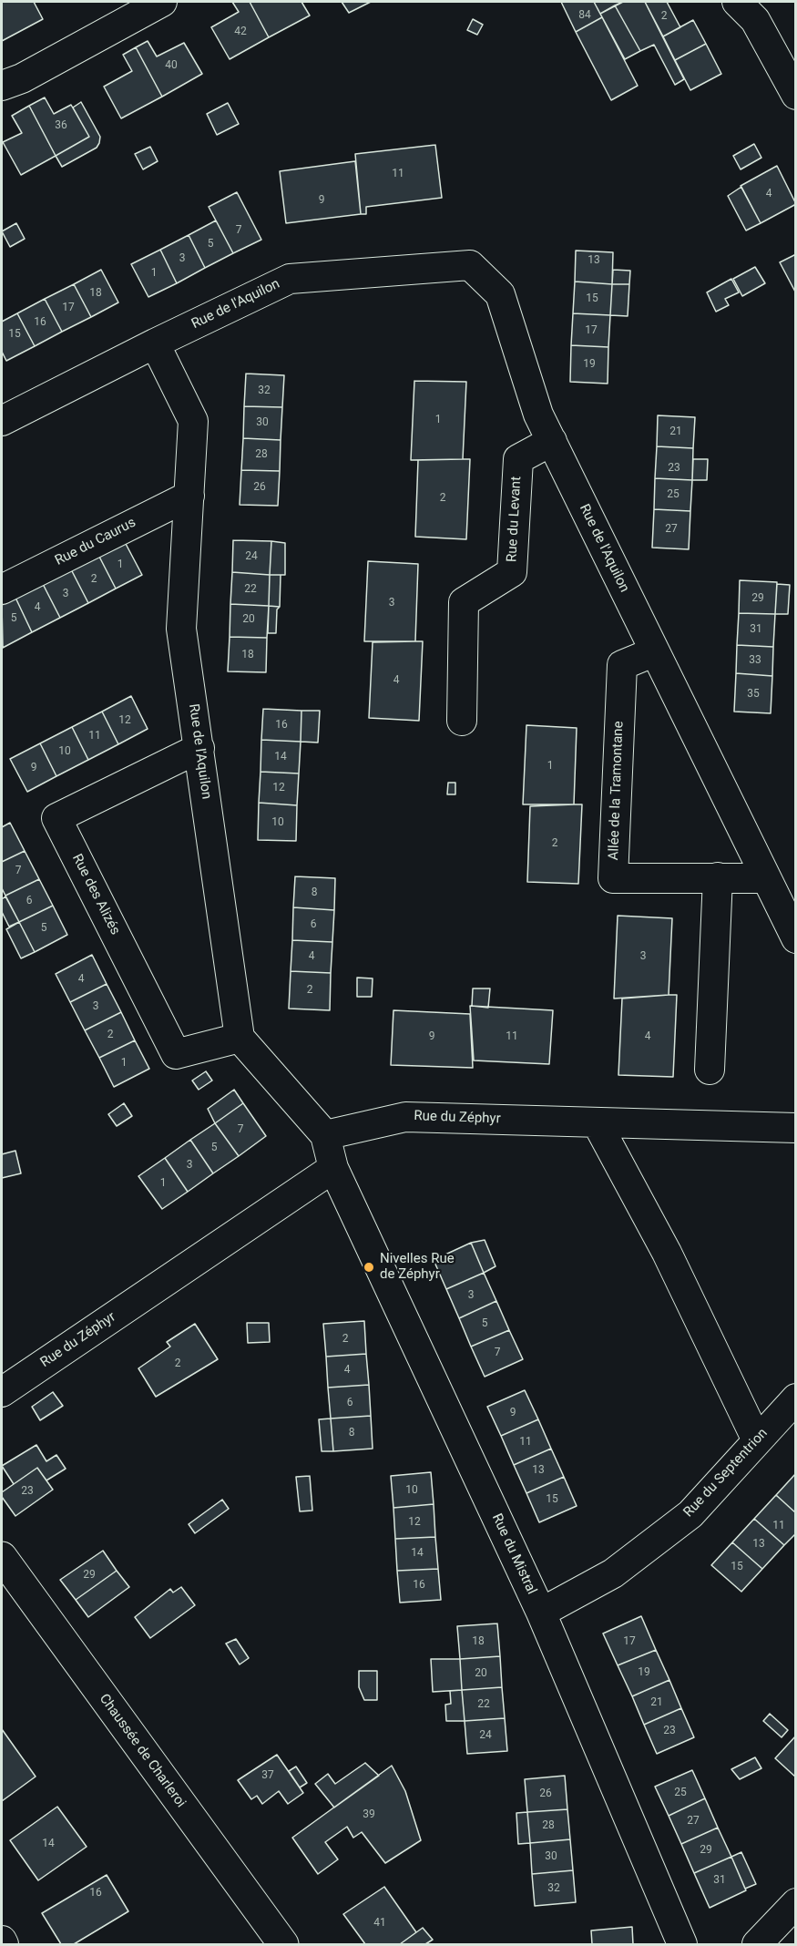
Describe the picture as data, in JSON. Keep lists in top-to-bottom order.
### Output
{
  "streets": {
    "main road": ["Chaussée de Charleroi"],
    "street": [
      "Rue de l'Aquilon",
      "Rue du Levant",
      "Rue du Caurus",
      "Allée de la Tramontane",
      "Rue des Alizés",
      "Rue du Zéphyr",
      "Rue du Septentrion",
      "Rue du Mistral"
    ]
  },
  "crossings": [
    ["Rue de l'Aquilon", "Rue du Levant"],
    ["Rue de l'Aquilon", "Rue du Caurus"],
    ["Rue de l'Aquilon", "Allée de la Tramontane"],
    ["Rue de l'Aquilon", "Rue des Alizés"],
    ["Rue du Zéphyr", "Rue du Mistral"],
    ["Rue du Septentrion", "Rue du Mistral"]
  ],
  "places": ["Nivelles Rue de Zéphyr"],
  "house_numbers": [
    "84",
    "2",
    "42",
    "40",
    "36",
    "11",
    "4",
    "9",
    "7",
    "5",
    "3",
    "13",
    "1",
    "18",
    "15",
    "17",
    "16",
    "17",
    "15",
    "19",
    "32",
    "1",
    "30",
    "21",
    "28",
    "23",
    "26",
    "25",
    "2",
    "27",
    "24",
    "1",
    "2",
    "22",
    "3",
    "29",
    "3",
    "4",
    "5",
    "20",
    "31",
    "18",
    "33",
    "4",
    "35",
    "12",
    "16",
    "11",
    "10",
    "14",
    "1",
    "9",
    "12",
    "10",
    "2",
    "7",
    "8",
    "6",
    "6",
    "5",
    "4",
    "3",
    "4",
    "2",
    "3",
    "2",
    "9",
    "11",
    "4",
    "1",
    "7",
    "5",
    "3",
    "1",
    "3",
    "5",
    "2",
    "7",
    "2",
    "4",
    "6",
    "9",
    "8",
    "11",
    "13",
    "10",
    "23",
    "15",
    "12",
    "11",
    "13",
    "14",
    "15",
    "29",
    "16",
    "18",
    "17",
    "19",
    "20",
    "21",
    "22",
    "23",
    "24",
    "37",
    "25",
    "26",
    "39",
    "27",
    "28",
    "14",
    "29",
    "30",
    "31",
    "32",
    "16",
    "41"
  ]
}
